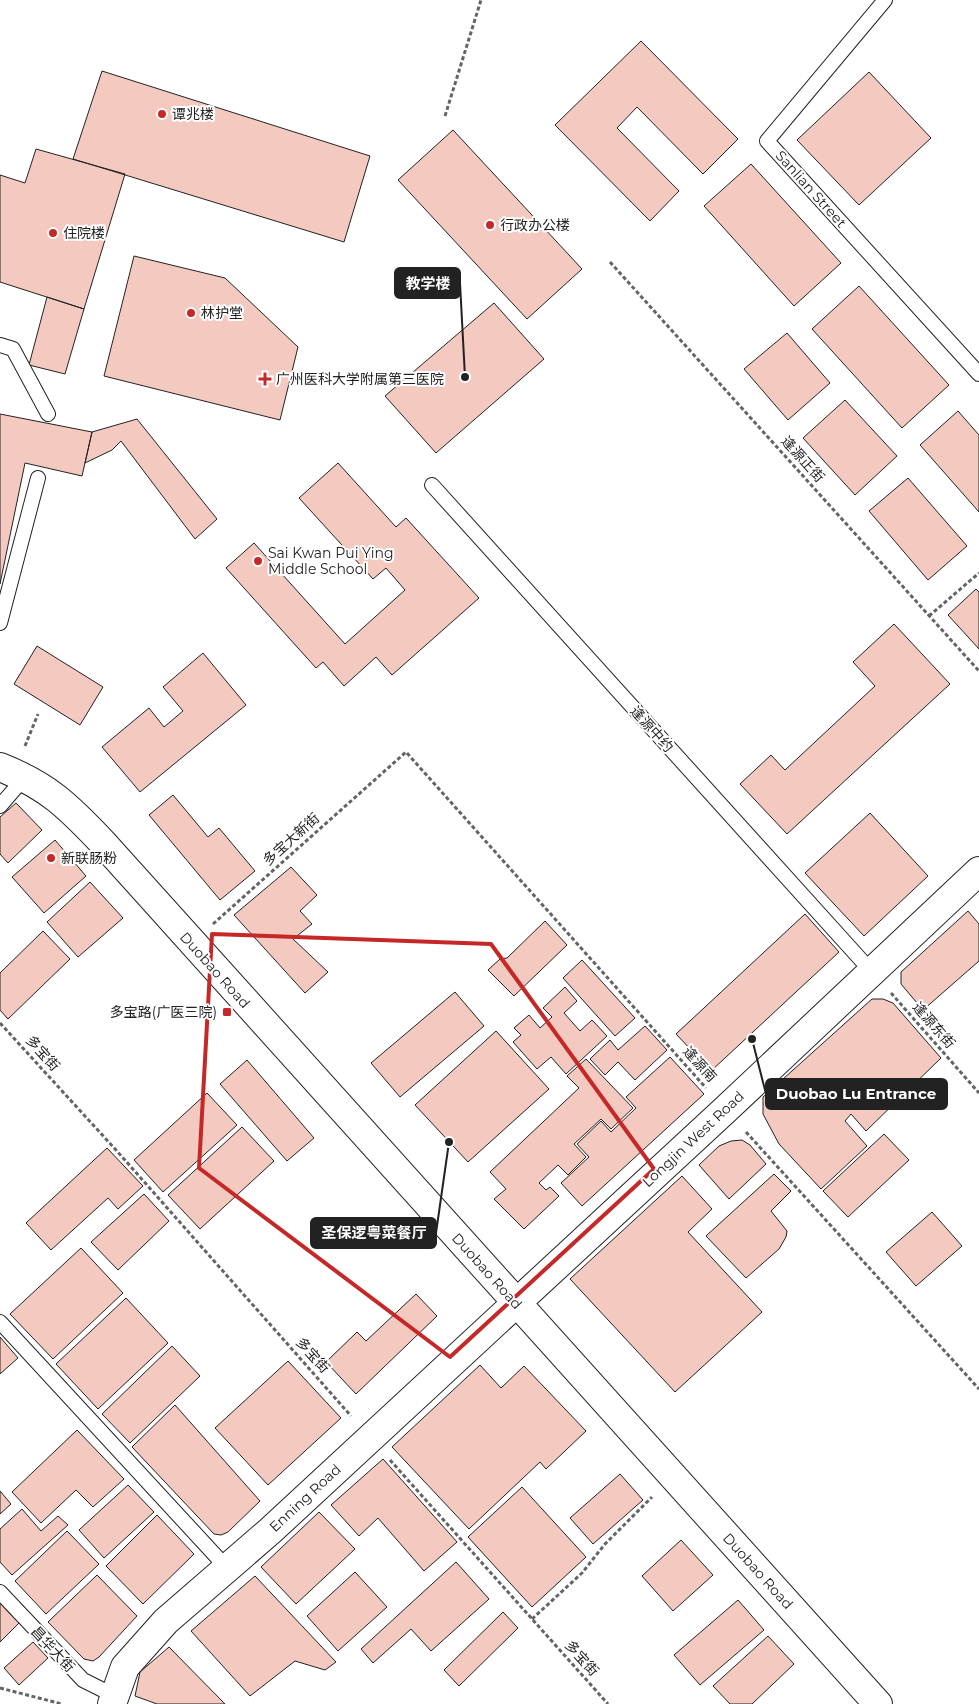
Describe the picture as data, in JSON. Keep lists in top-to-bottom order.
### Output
{
  "streets": {
    "street": ["Duobao Road", "Longjin West Road", "Enning Road"],
    "lane": ["Sanlian Street", "逢源中约", "昌华大街"],
    "path": [
      "逢源正街",
      "多宝大新街",
      "逢源东街",
      "多宝街",
      "逢源南"
    ]
  },
  "crossings": [
    ["逢源中约", "逢源东街"],
    ["逢源中约", "Longjin West Road"],
    ["多宝大新街", "Duobao Road"],
    ["多宝大新街", "逢源南"],
    ["Duobao Road", "Longjin West Road"],
    ["Duobao Road", "Enning Road"],
    ["逢源东街", "Longjin West Road"],
    ["多宝街", "Enning Road"],
    ["逢源南", "Longjin West Road"],
    ["Longjin West Road", "Enning Road"],
    ["Enning Road", "昌华大街"]
  ],
  "places": {
    "other": [
      "谭兆楼",
      "行政办公楼",
      "住院楼",
      "林护堂",
      "教学楼",
      "Sai Kwan Pui Ying Middle School",
      "新联肠粉",
      "Duobao Lu Entrance",
      "圣保逻粤菜餐厅"
    ],
    "health": ["广州医科大学附属第三医院"],
    "transit": ["多宝路(广医三院)"]
  }
}
